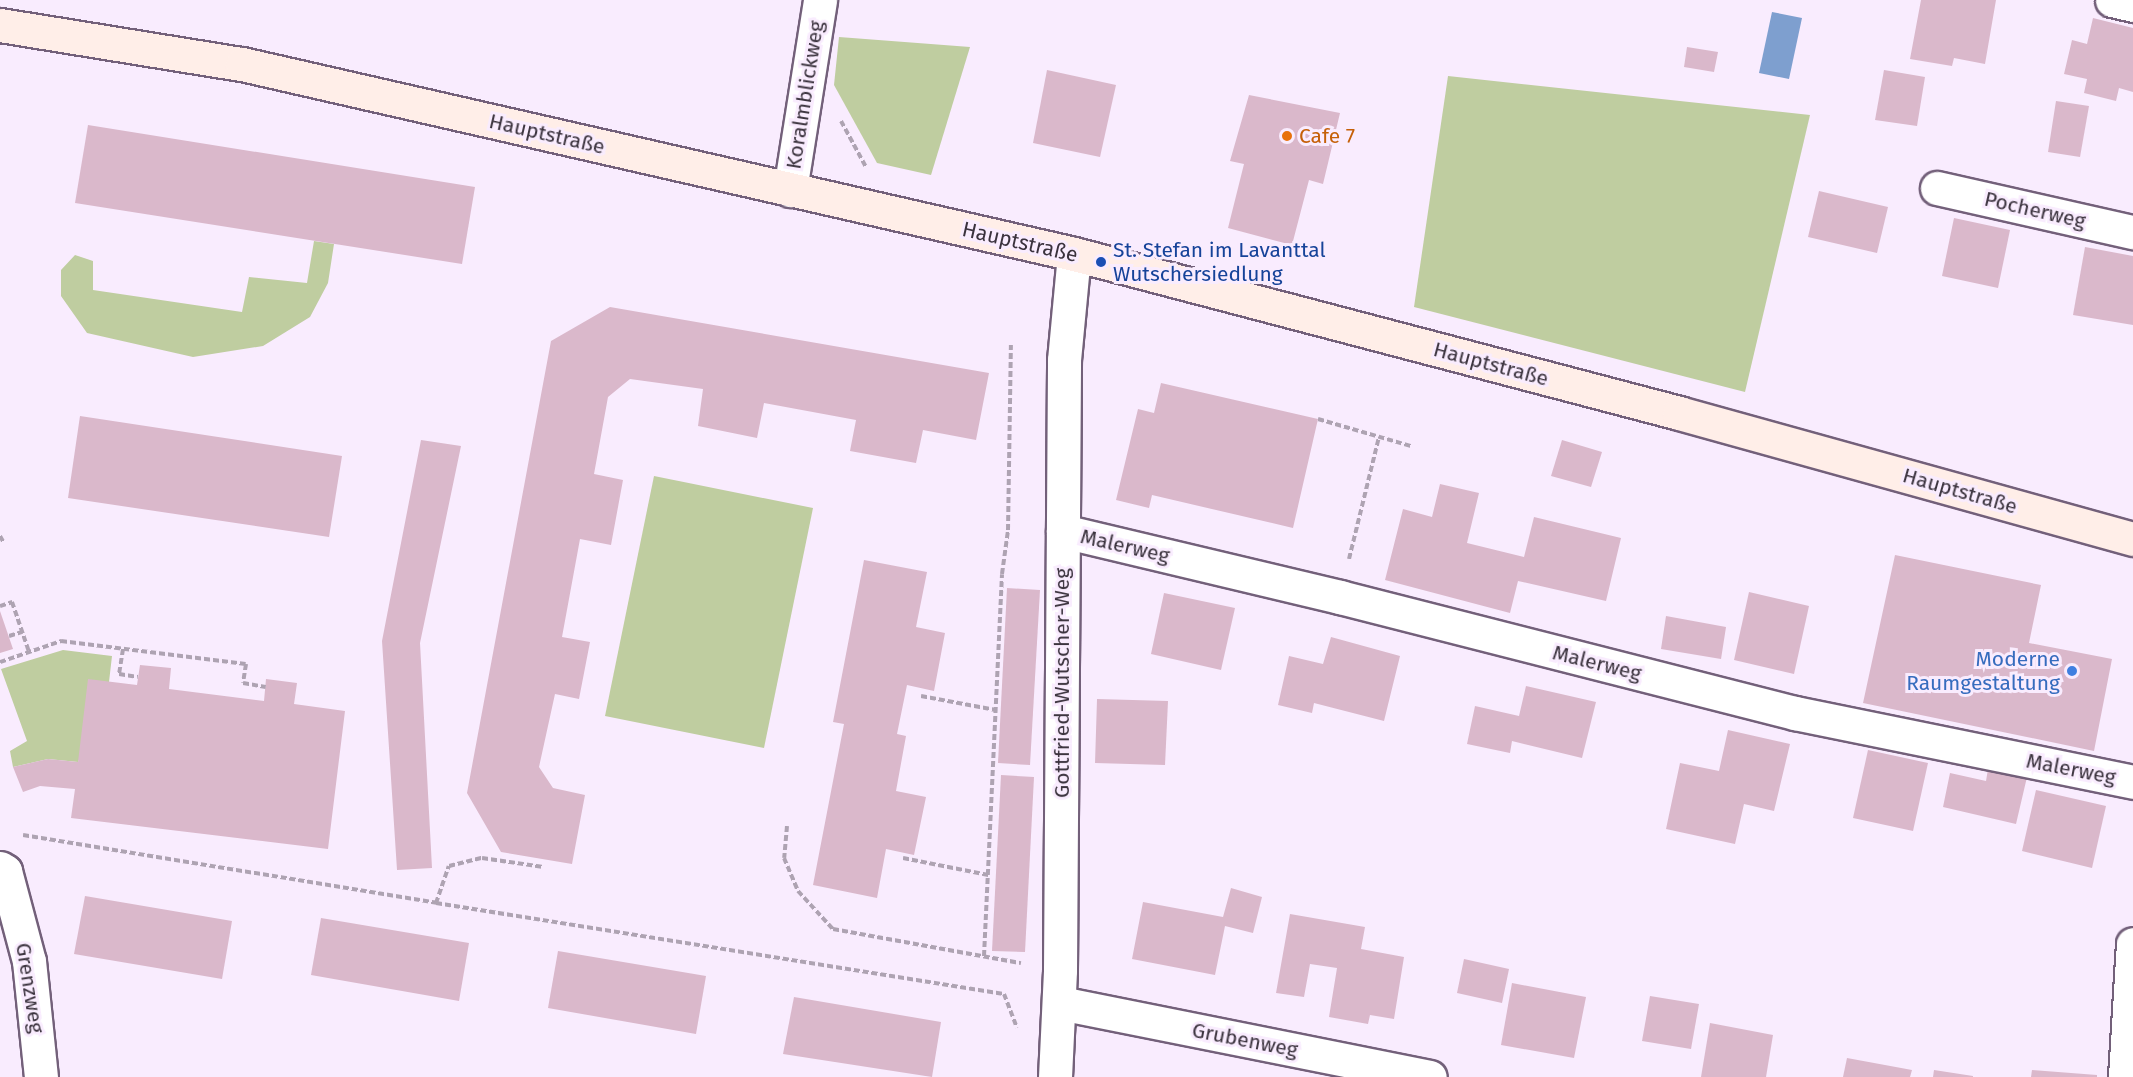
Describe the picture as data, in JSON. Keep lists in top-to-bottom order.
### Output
{
  "streets": {
    "main road": ["Hauptstraße"],
    "street": [
      "Koralmblickweg",
      "Pocherweg",
      "Malerweg",
      "Gottfried-Wutscher-Weg",
      "Grenzweg",
      "Grubenweg"
    ]
  },
  "crossings": [
    ["Koralmblickweg", "Hauptstraße"],
    ["Hauptstraße", "Gottfried-Wutscher-Weg"],
    ["Malerweg", "Gottfried-Wutscher-Weg"],
    ["Gottfried-Wutscher-Weg", "Grubenweg"]
  ],
  "places": ["Cafe 7", "St. Stefan im Lavanttal Wutschersiedlung", "Moderne Raumgestaltung"]
}
